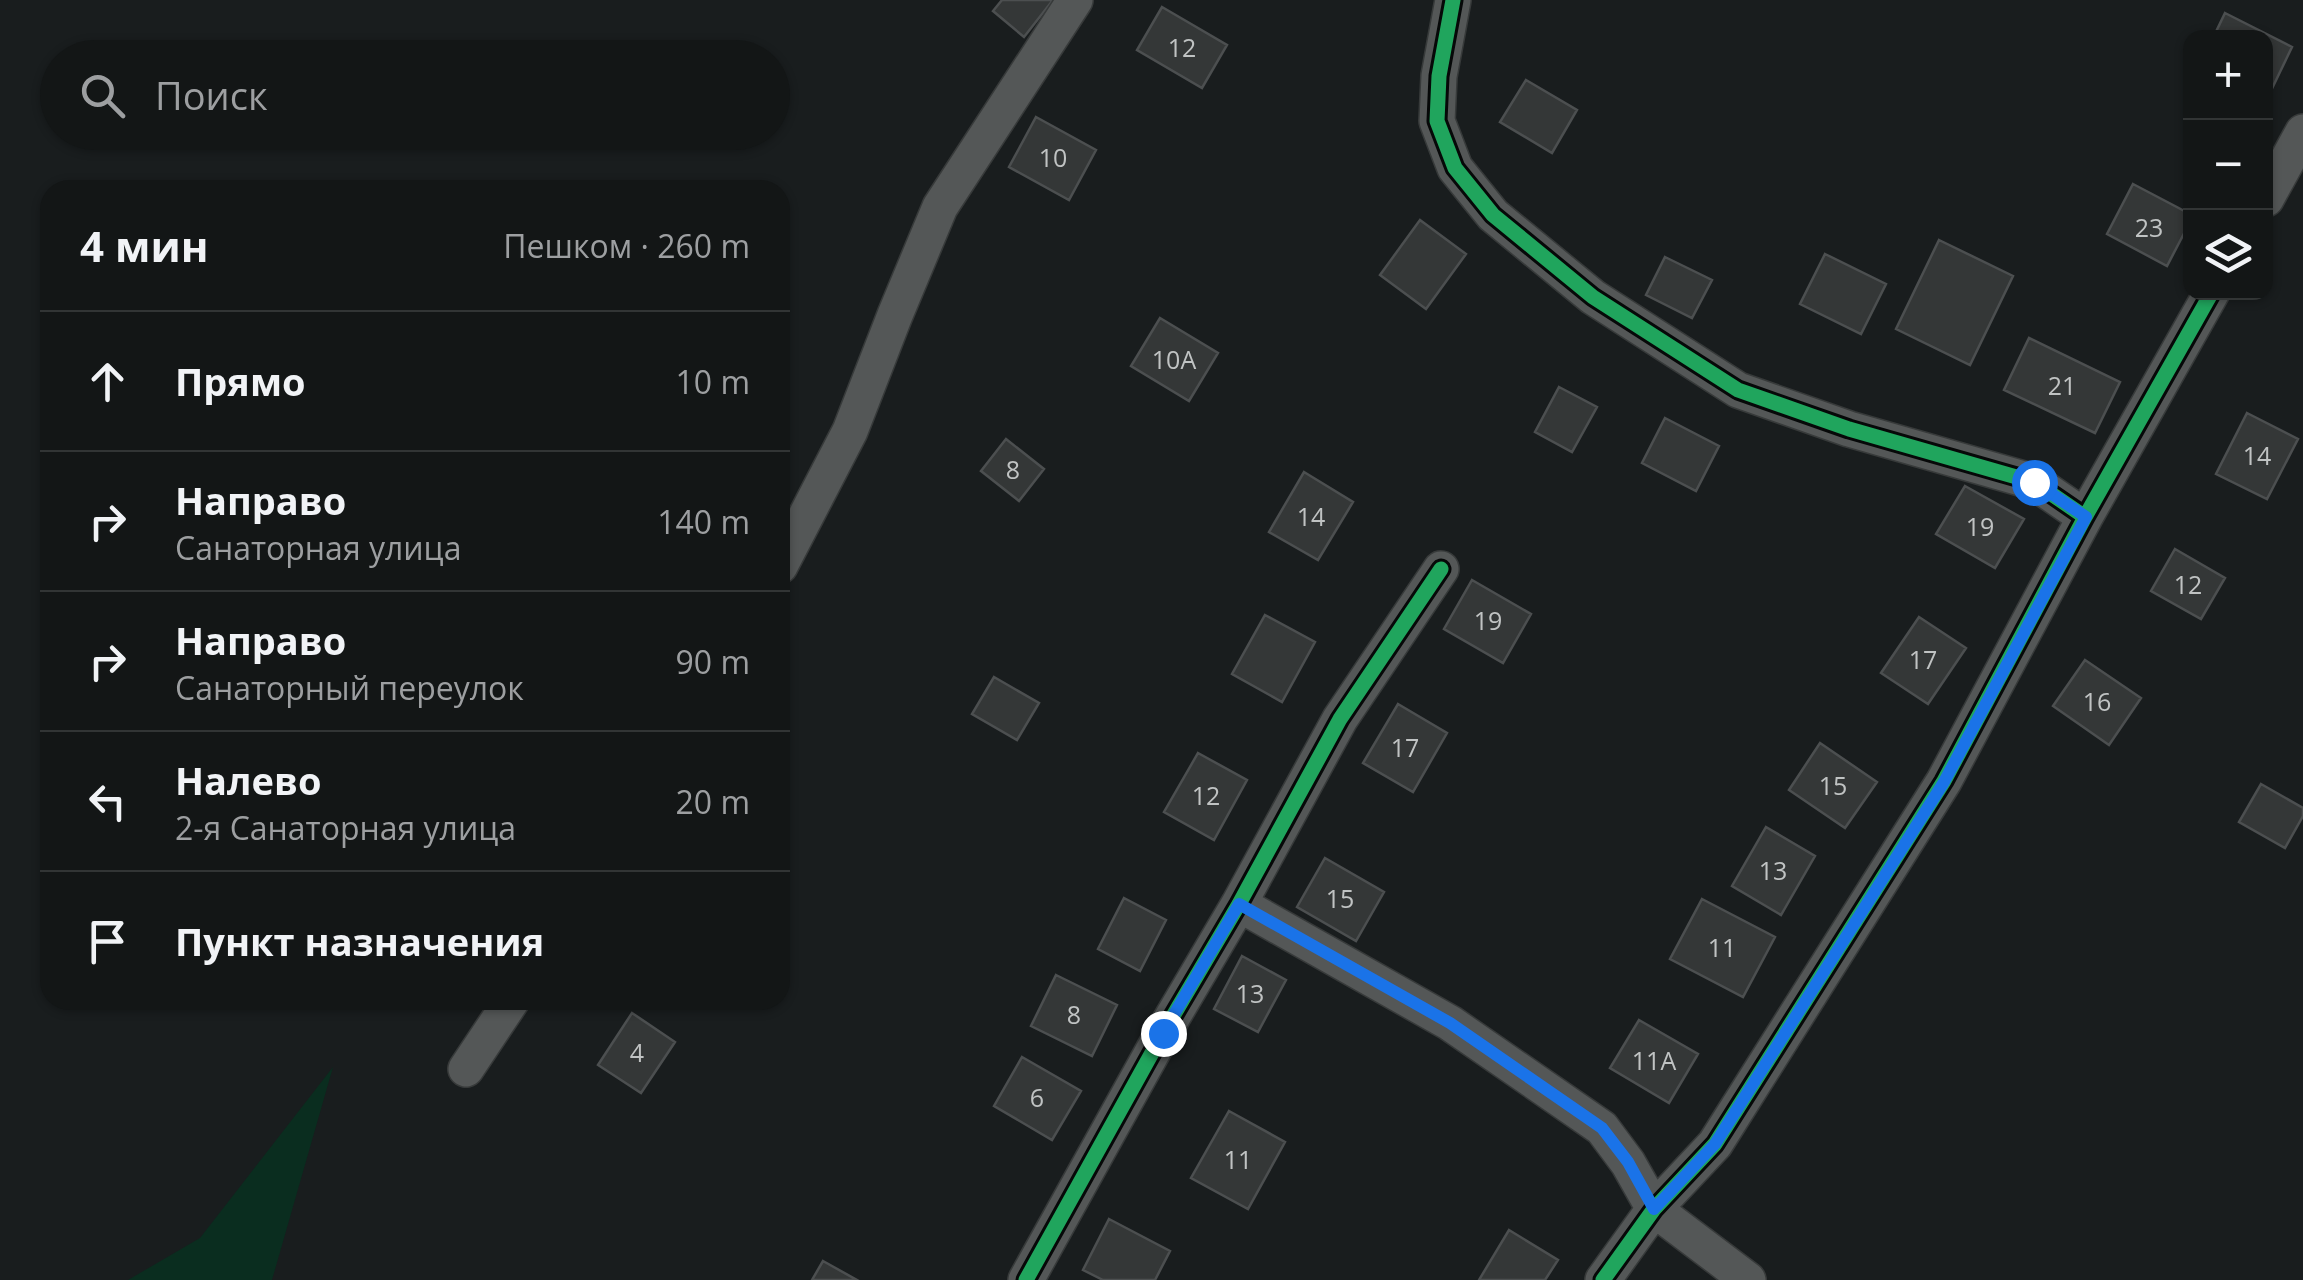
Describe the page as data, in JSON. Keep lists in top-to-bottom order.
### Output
{
  "house_numbers": [
    "12",
    "10",
    "23",
    "10А",
    "21",
    "14",
    "8",
    "14",
    "19",
    "12",
    "19",
    "17",
    "16",
    "17",
    "15",
    "12",
    "13",
    "15",
    "11",
    "13",
    "8",
    "4",
    "11А",
    "6",
    "11"
  ],
  "page": {
    "map_buttons": ["+", "−"],
    "search": "Поиск",
    "heading": ["4 мин", "Пешком · 260 m"],
    "list": [
      ["Прямо", "10 m"],
      ["Направо", "Санаторная улица", "140 m"],
      ["Направо", "Санаторный переулок", "90 m"],
      ["Налево", "2-я Санаторная улица", "20 m"],
      "Пункт назначения"
    ]
  }
}
